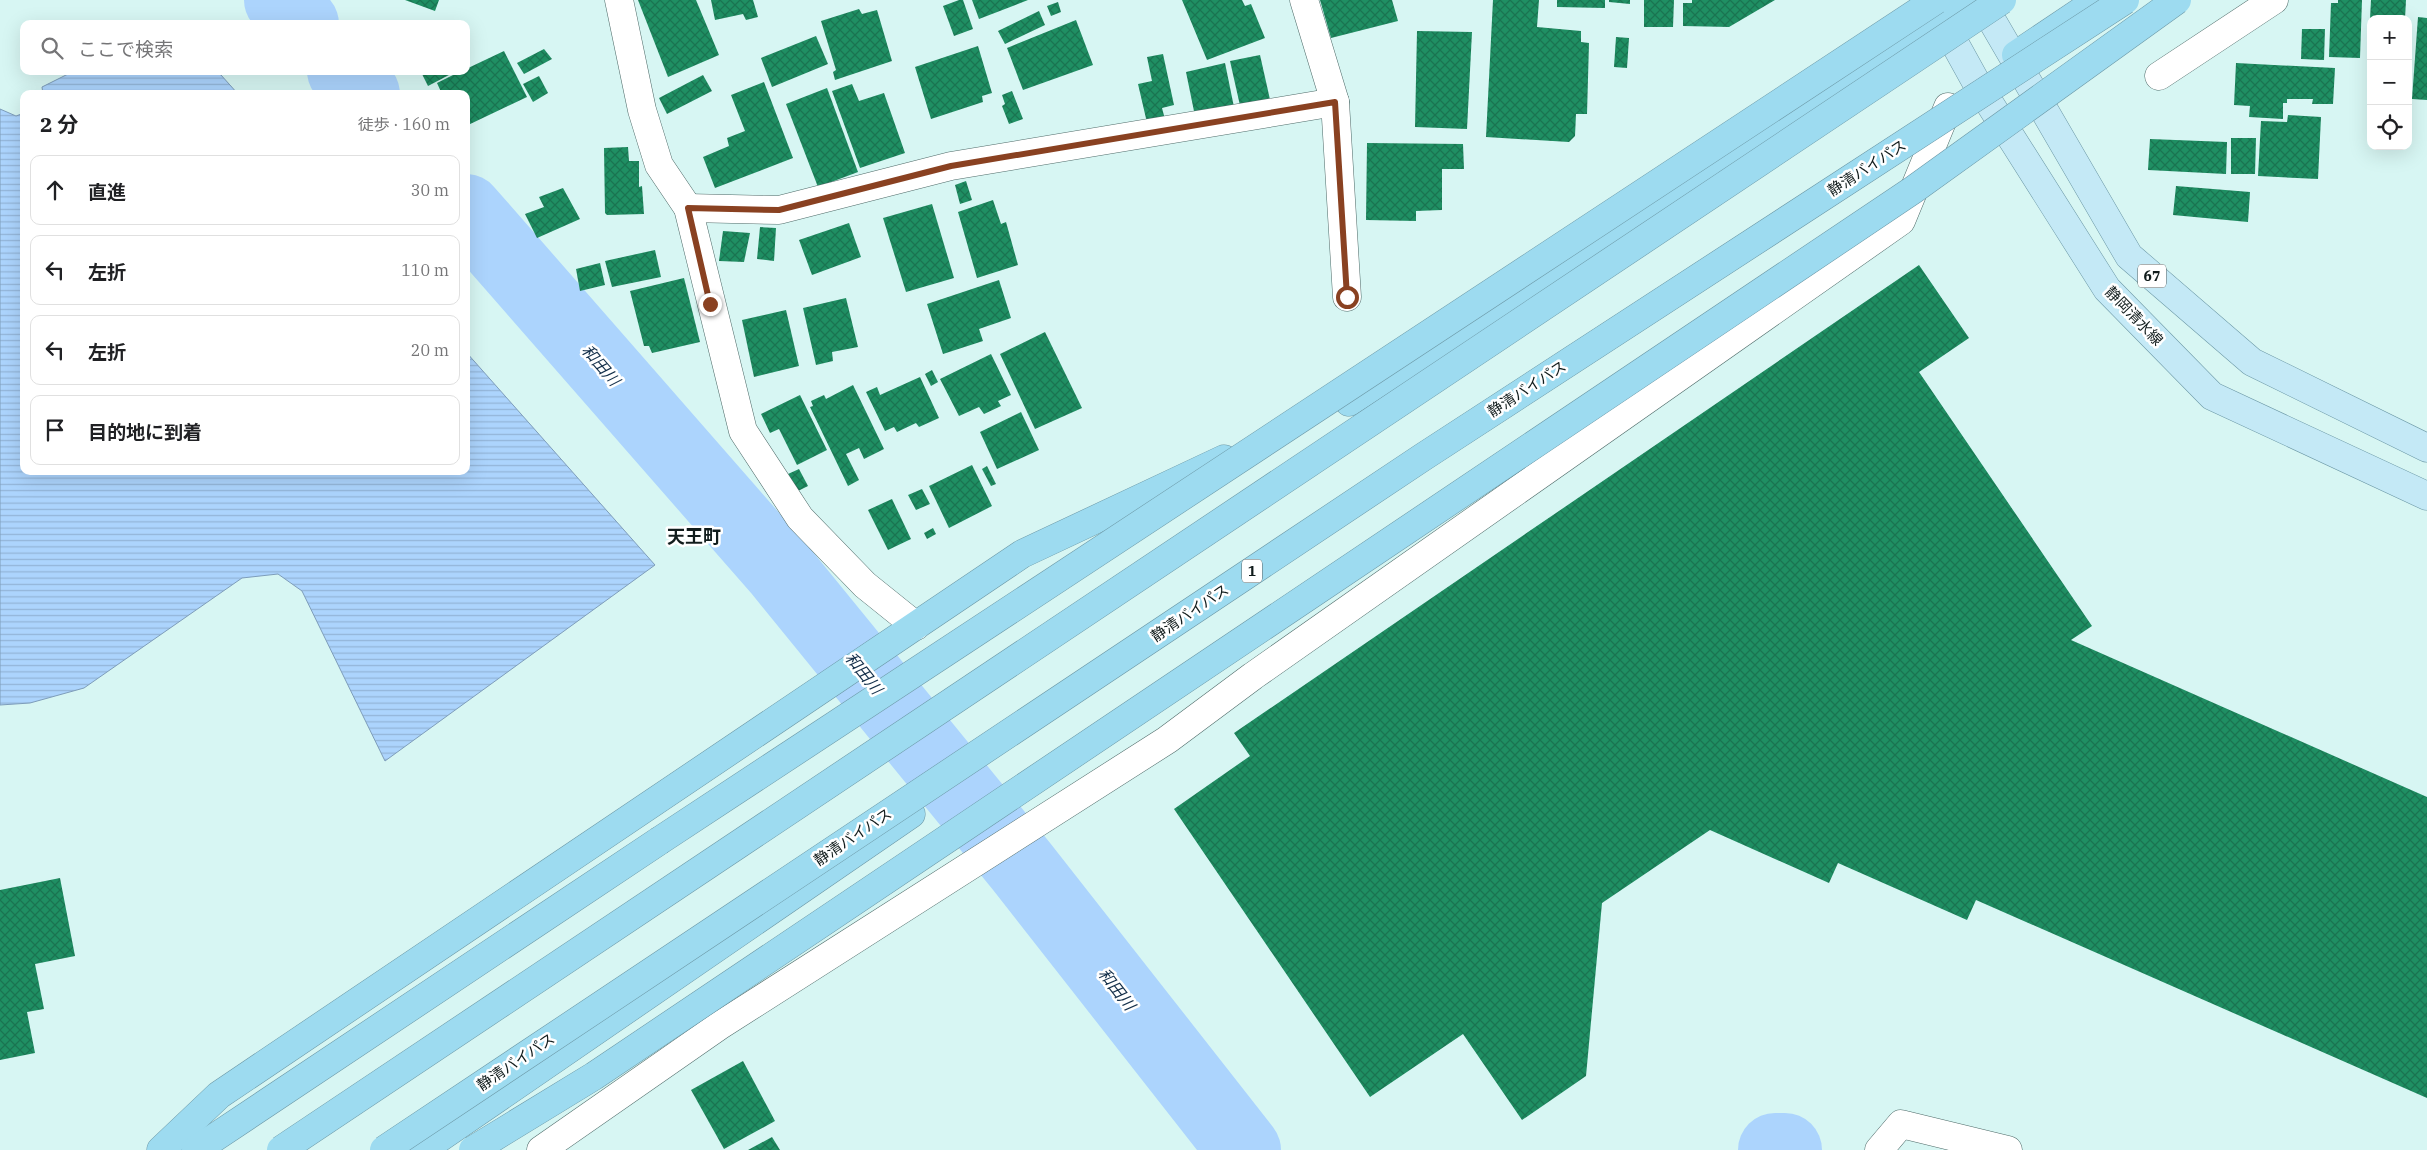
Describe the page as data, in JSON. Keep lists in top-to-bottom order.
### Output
{
  "streets": {
    "highway": ["静清バイパス", "1"],
    "main road": ["67", "静岡清水線"]
  },
  "districts": ["天王町"],
  "water": ["和田川"],
  "page": {
    "map_buttons": ["+", "−"],
    "search": "ここで検索",
    "heading": ["2 分", "徒歩 · 160 m"],
    "list": [
      ["直進", "30 m"],
      ["左折", "110 m"],
      ["左折", "20 m"],
      "目的地に到着"
    ]
  }
}
